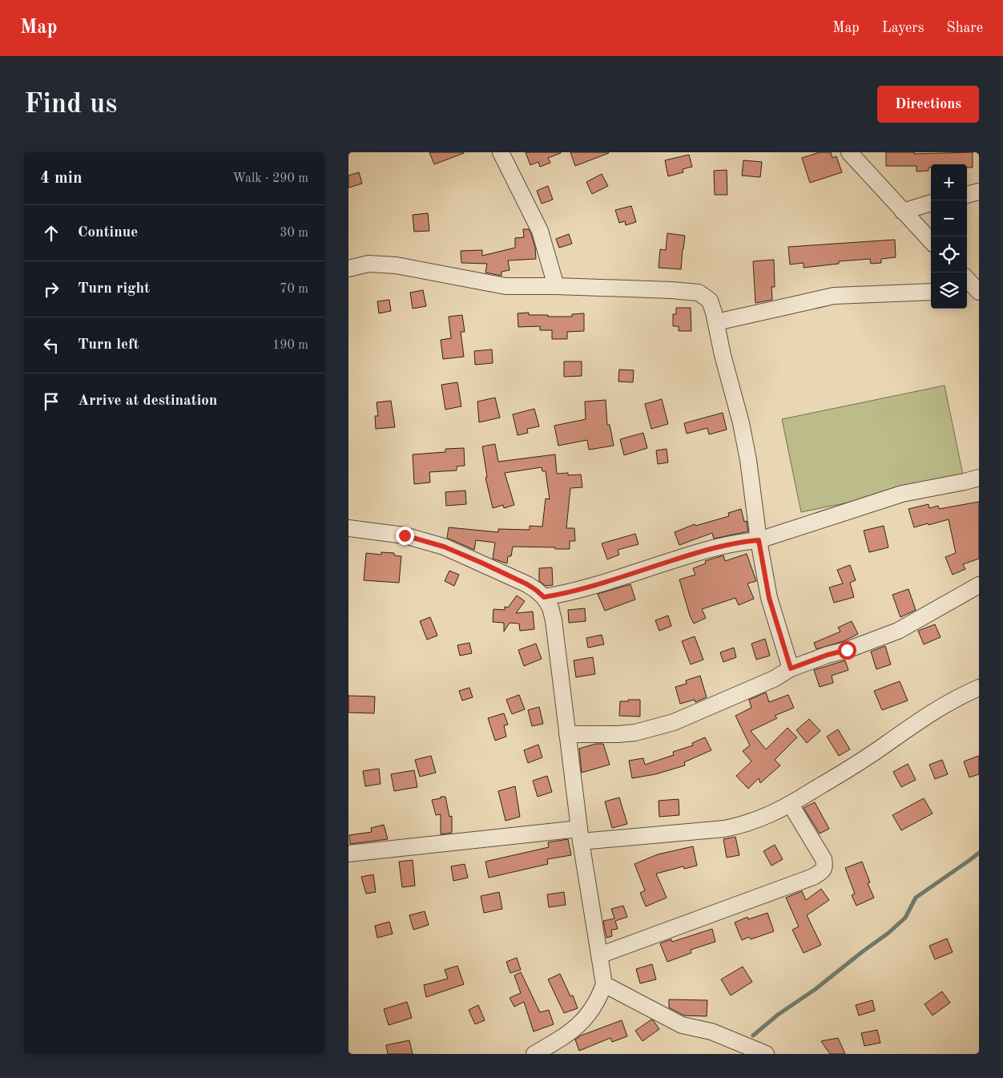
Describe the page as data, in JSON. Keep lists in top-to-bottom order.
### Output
{
  "page": {
    "header": "Map",
    "nav": ["Map", "Layers", "Share"],
    "buttons": "Directions",
    "title": "Find us",
    "heading": ["4 min", "Walk · 290 m"],
    "map_buttons": ["+", "−"],
    "list": [
      ["Continue", "30 m"],
      ["Turn right", "70 m"],
      ["Turn left", "190 m"],
      "Arrive at destination"
    ]
  }
}
